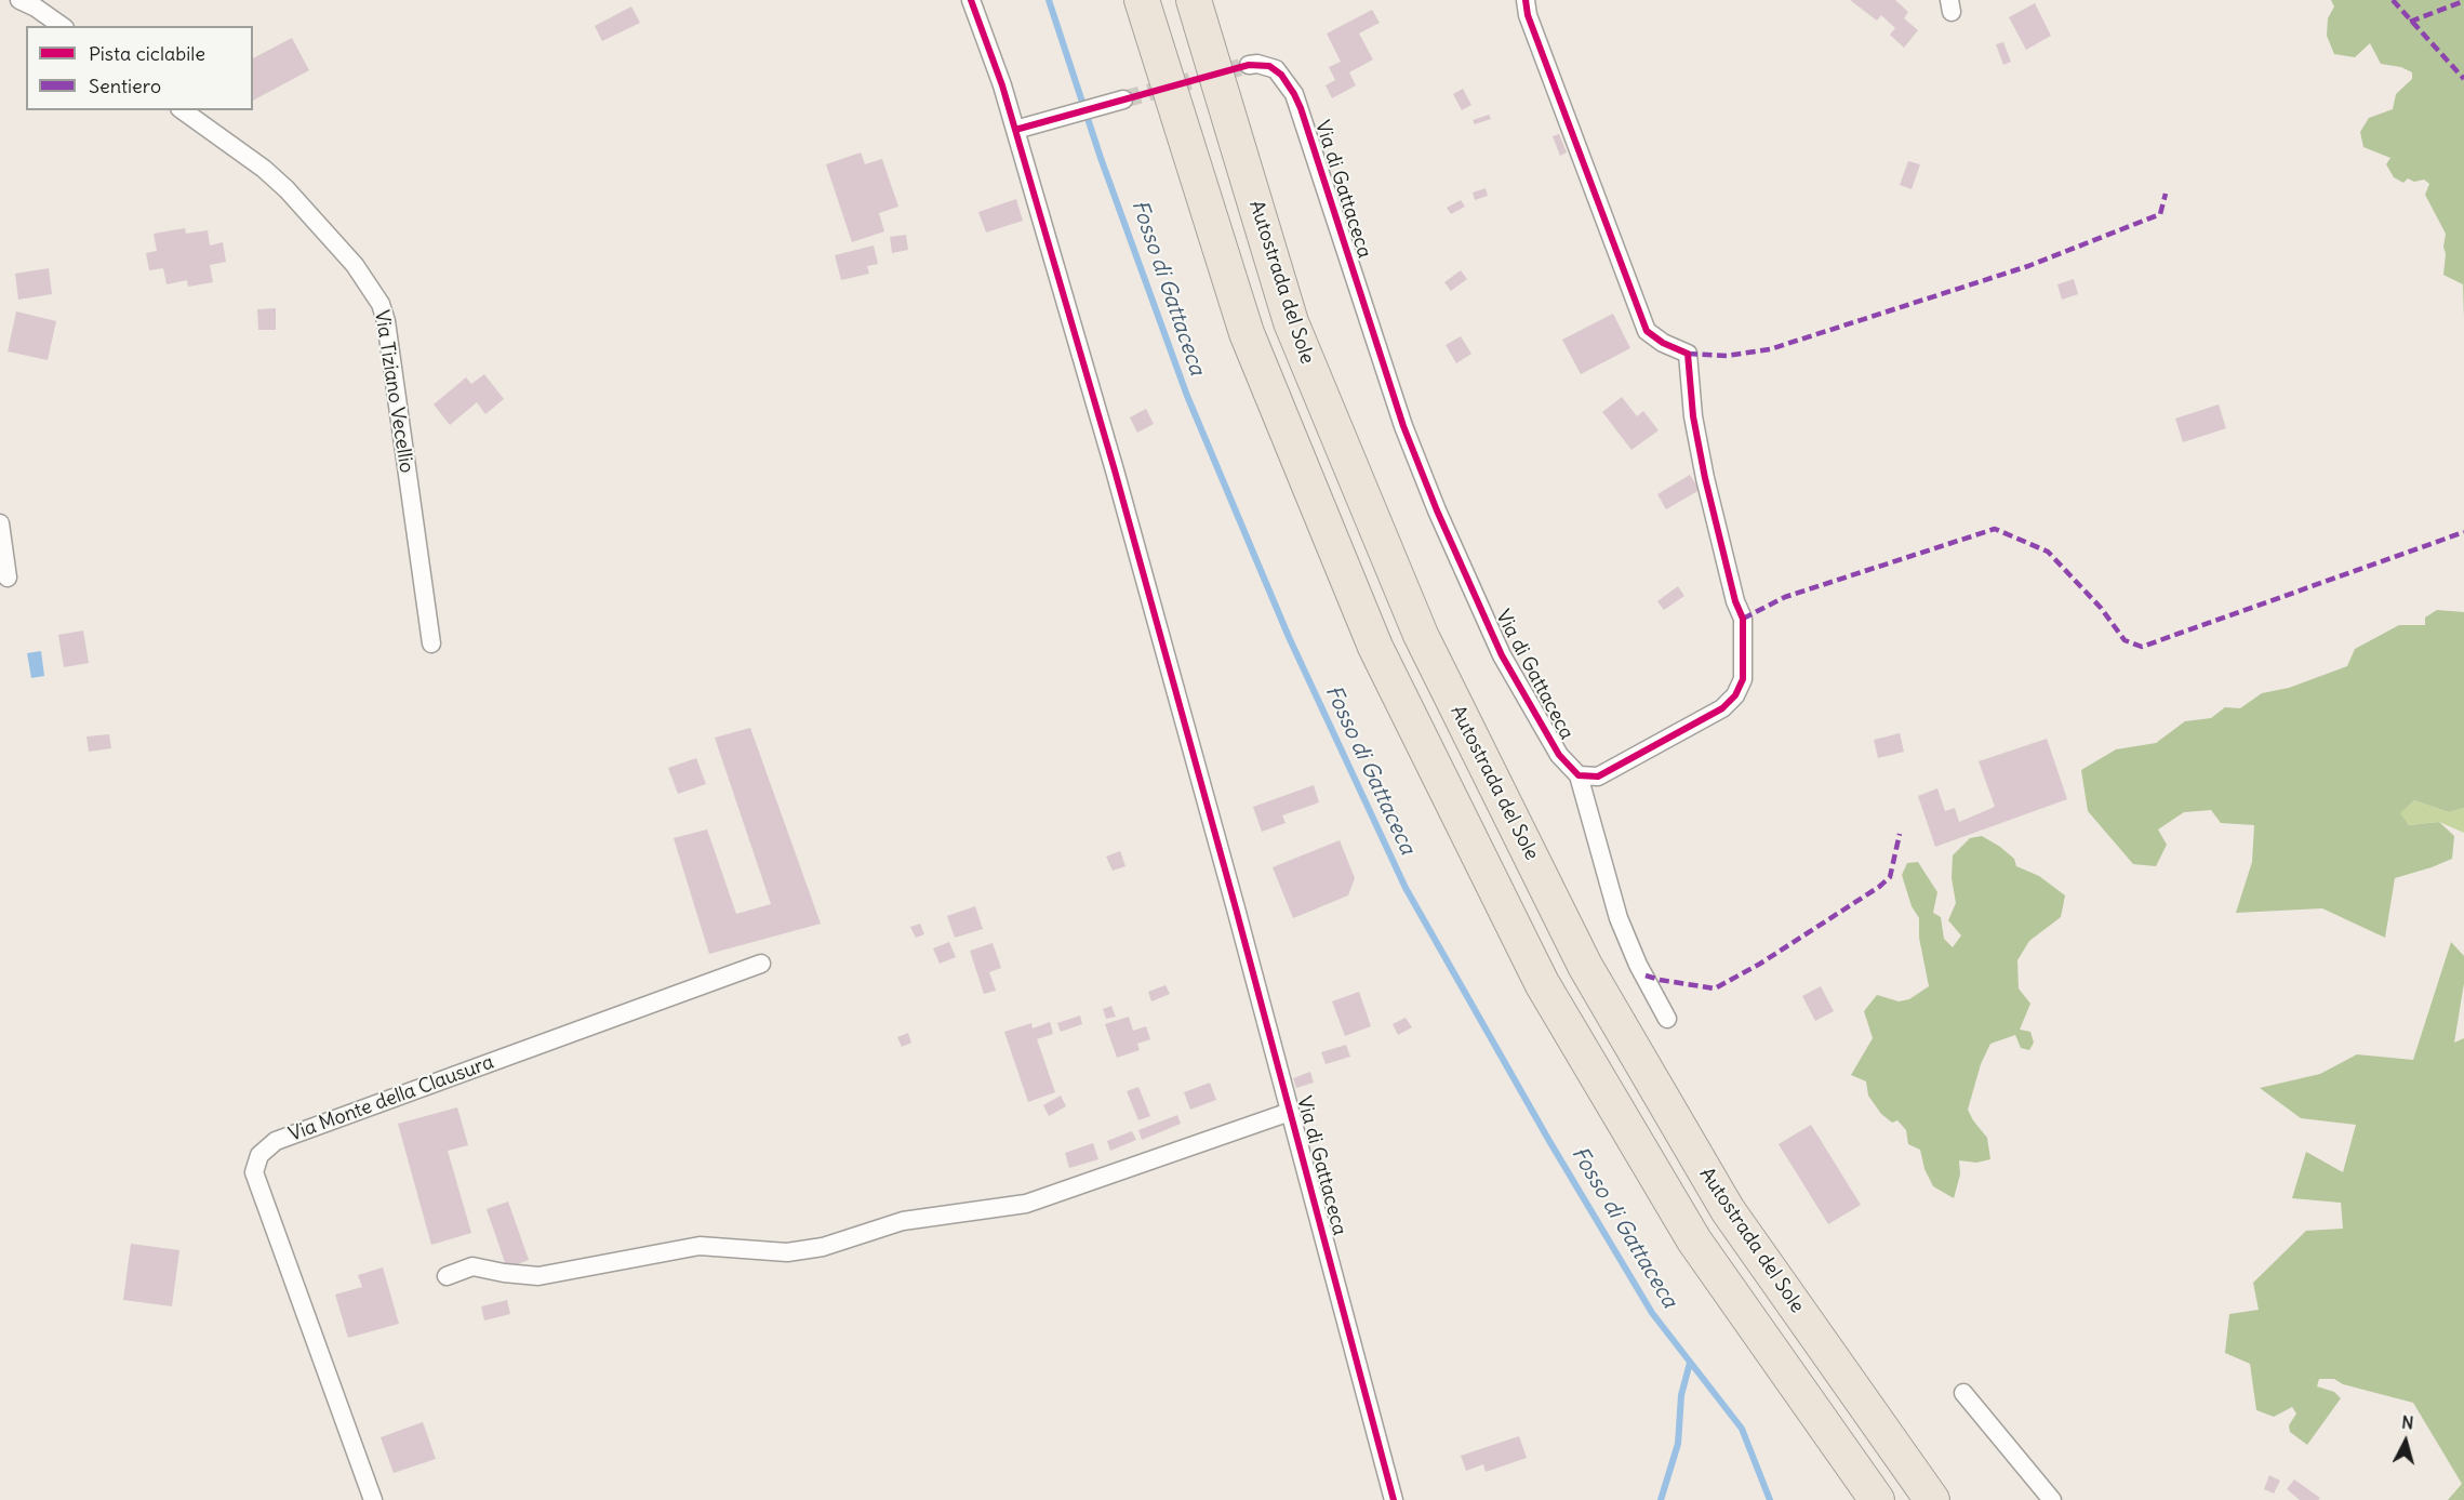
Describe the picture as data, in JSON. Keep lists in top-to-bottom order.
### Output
{
  "streets": {
    "highway": ["Autostrada del Sole"],
    "street": ["Via di Gattaceca", "Via Tiziano Vecellio", "Via Monte della Clausura"]
  },
  "water": ["Fosso di Gattaceca"],
  "legend": ["Pista ciclabile", "Sentiero"],
  "north": "top"
}
